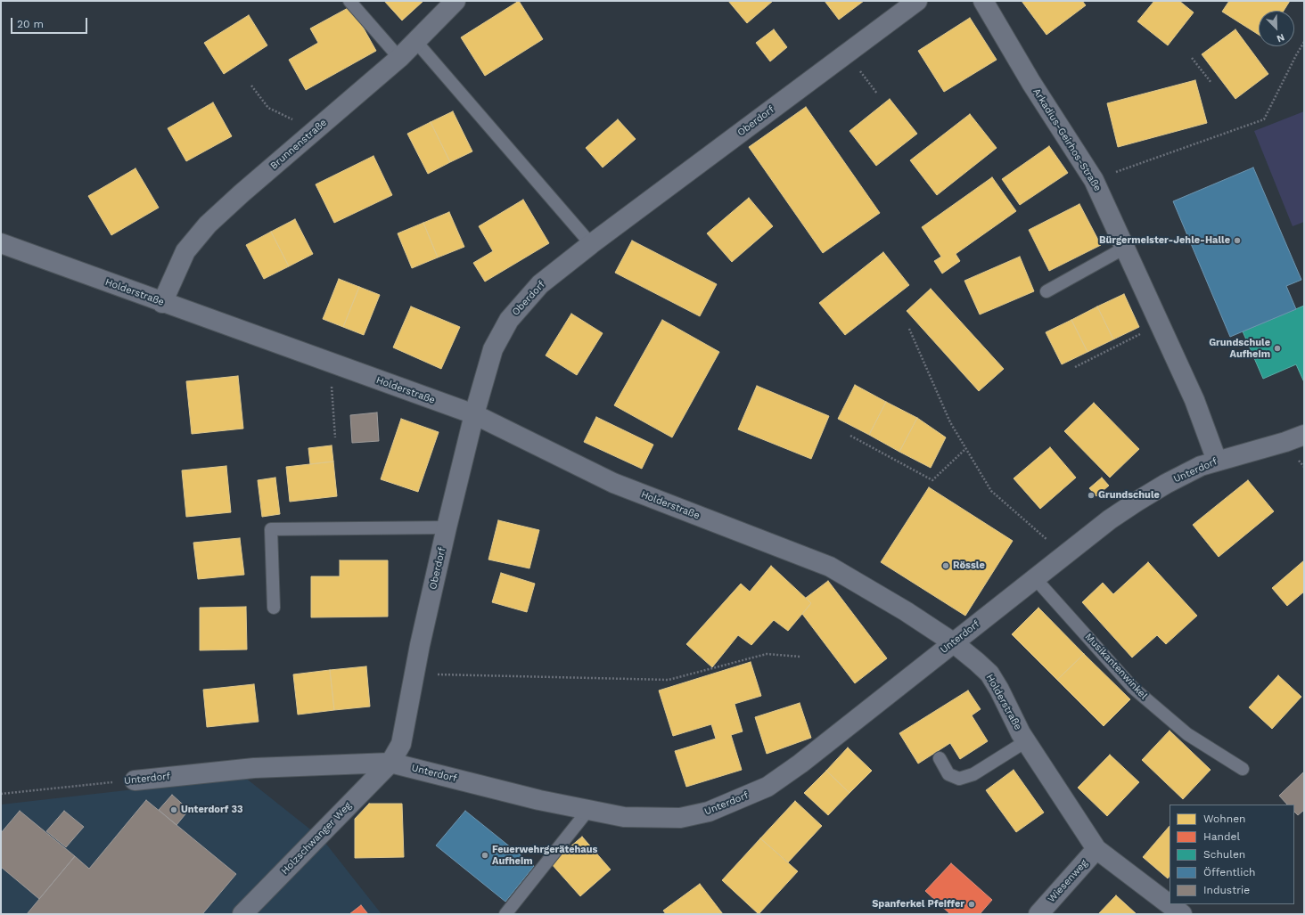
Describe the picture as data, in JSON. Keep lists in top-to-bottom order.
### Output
{
  "streets": {
    "street": [
      "Oberdorf",
      "Arkadius-Geirhos-Straße",
      "Brunnenstraße",
      "Holderstraße",
      "Unterdorf",
      "Holzschwanger Weg",
      "Wiesenweg"
    ],
    "lane": ["Musikantenwinkel"]
  },
  "crossings": [
    ["Oberdorf", "Holderstraße"],
    ["Oberdorf", "Unterdorf"],
    ["Oberdorf", "Holzschwanger Weg"],
    ["Arkadius-Geirhos-Straße", "Unterdorf"],
    ["Brunnenstraße", "Holderstraße"],
    ["Holderstraße", "Unterdorf"],
    ["Holderstraße", "Wiesenweg"],
    ["Unterdorf", "Musikantenwinkel"],
    ["Unterdorf", "Holzschwanger Weg"]
  ],
  "places": [
    "Bürgermeister-Jehle-Halle",
    "Grundschule Aufheim",
    "Grundschule",
    "Rössle",
    "Unterdorf 33",
    "Feuerwehrgerätehaus Aufheim",
    "Spanferkel Pfeiffer"
  ],
  "legend": [
    "Wohnen",
    "Handel",
    "Schulen",
    "Öffentlich",
    "Industrie"
  ],
  "scale_bar": "20 m",
  "north": "bottom right"
}
